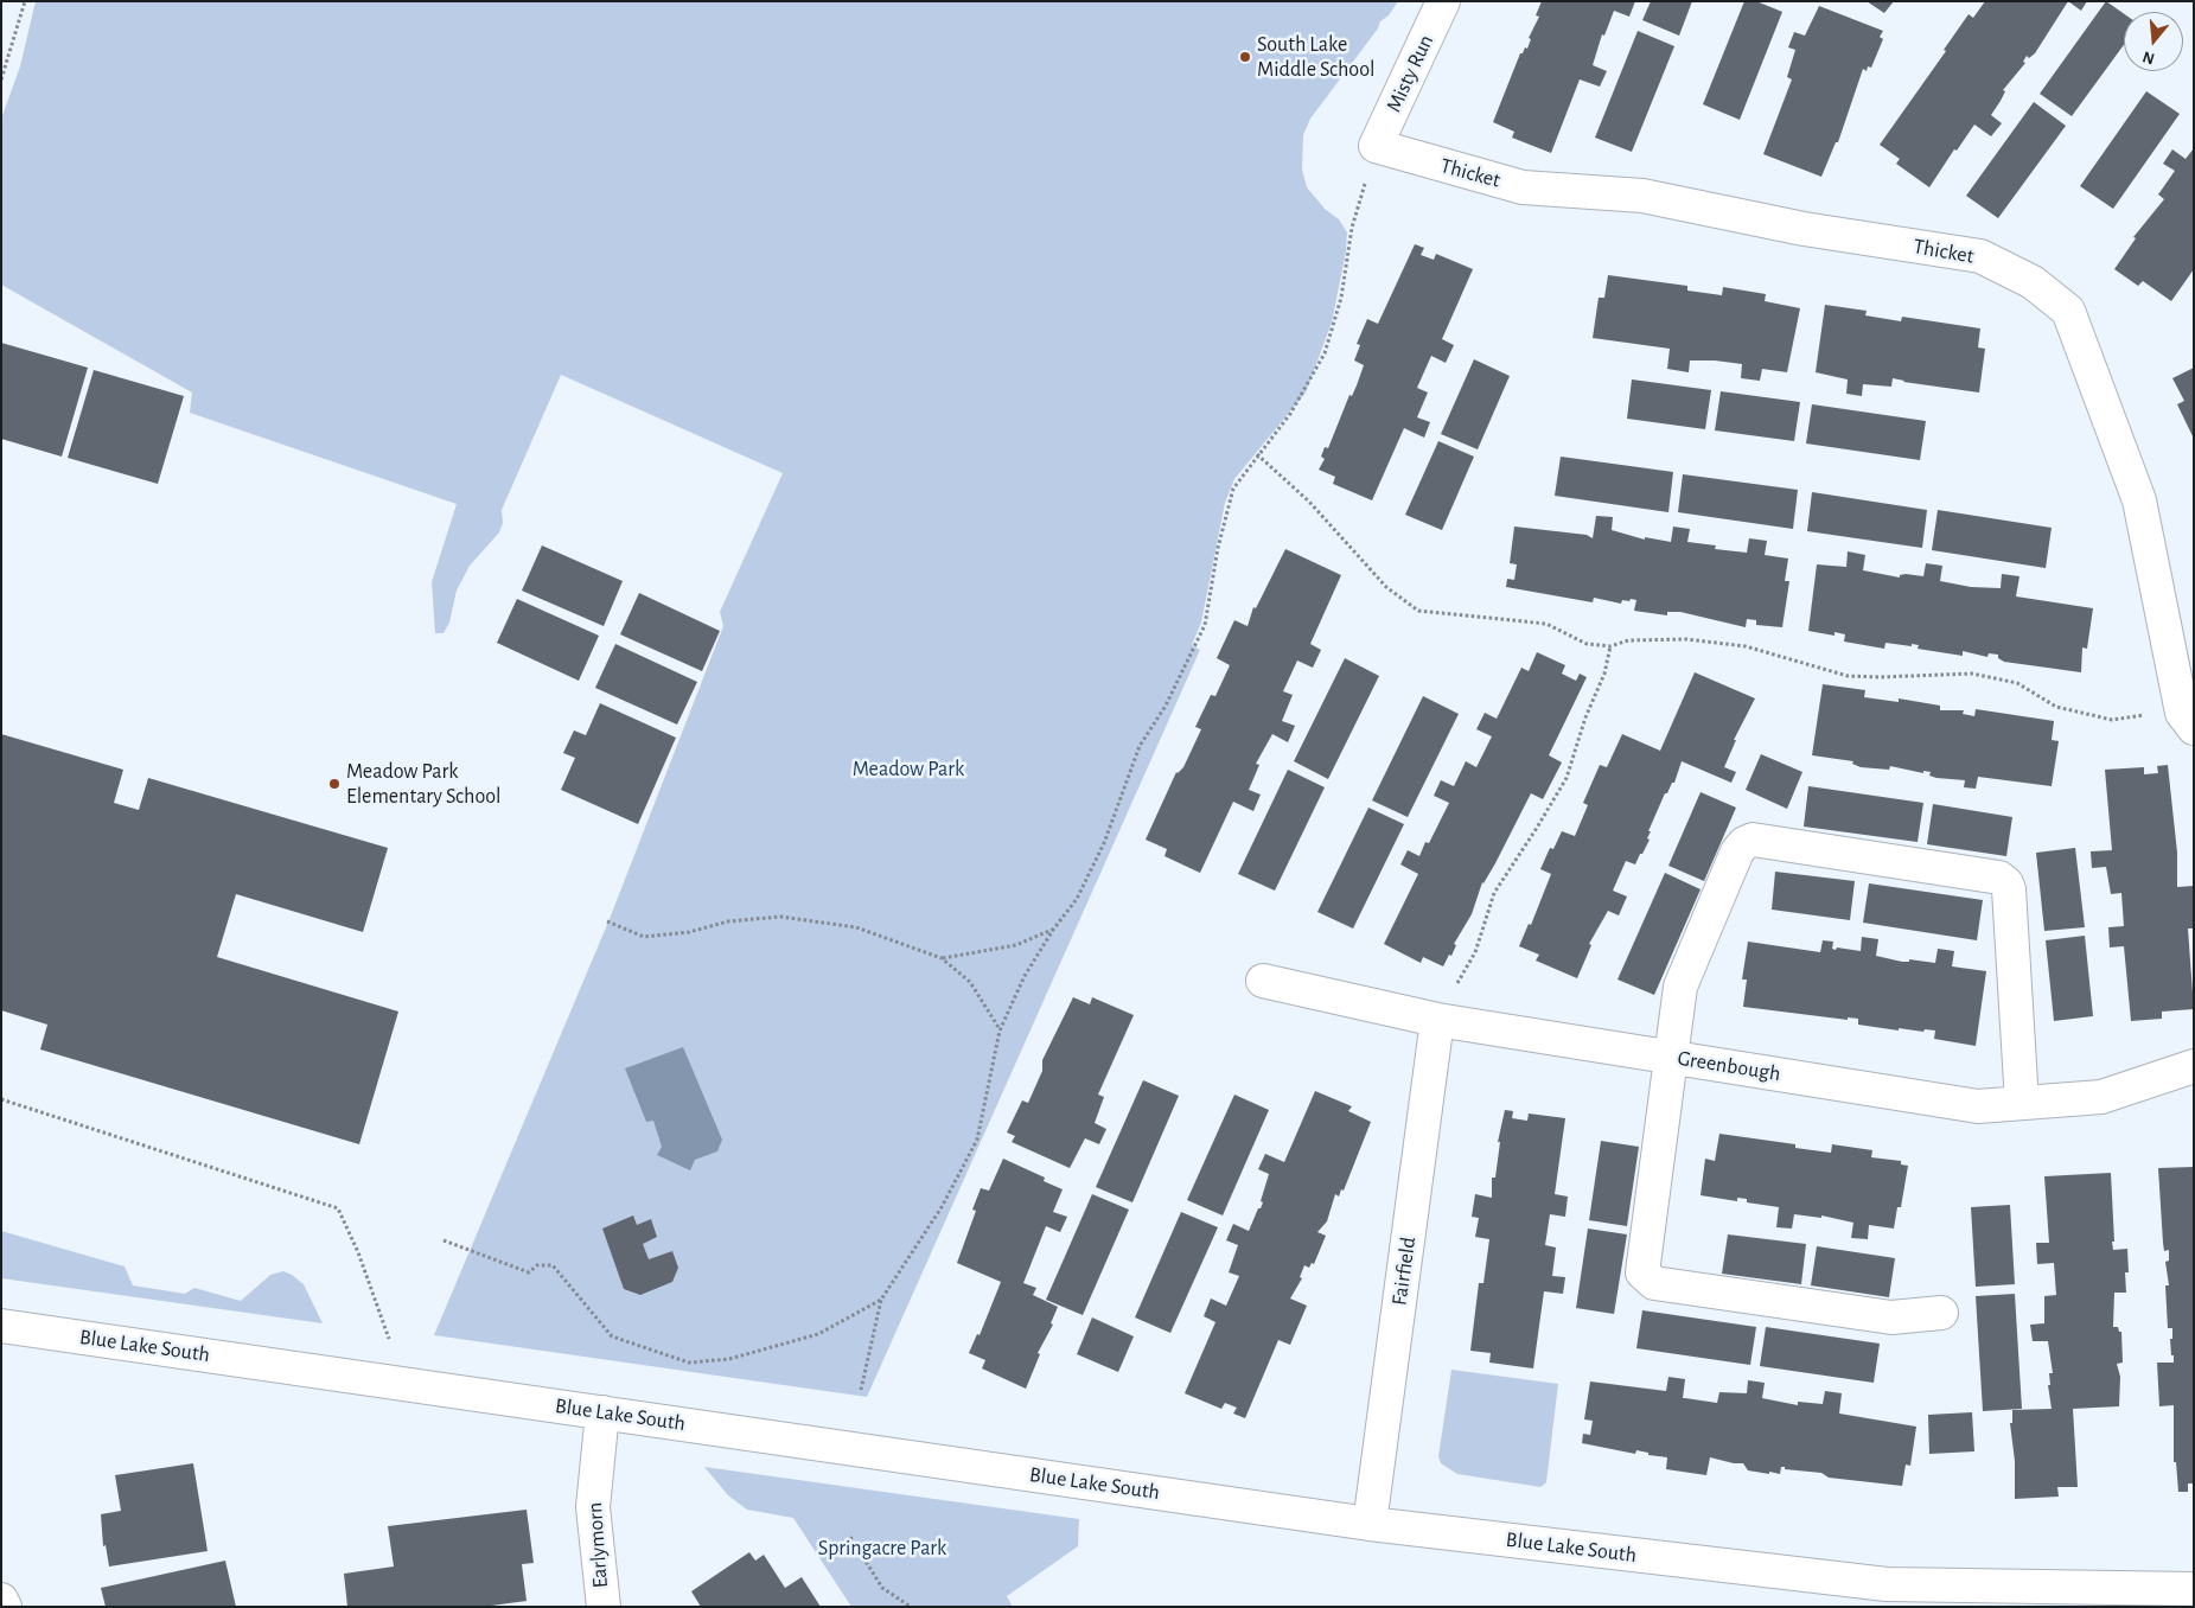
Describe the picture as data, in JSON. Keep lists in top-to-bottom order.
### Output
{
  "streets": {
    "street": [
      "Misty Run",
      "Thicket",
      "Greenbough",
      "Fairfield",
      "Blue Lake South",
      "Earlymorn"
    ]
  },
  "crossings": [
    ["Misty Run", "Thicket"],
    ["Greenbough", "Fairfield"],
    ["Fairfield", "Blue Lake South"],
    ["Blue Lake South", "Earlymorn"]
  ],
  "parks": ["Meadow Park", "Springacre Park"],
  "places": ["South Lake Middle School", "Meadow Park Elementary School"],
  "north": "bottom"
}
